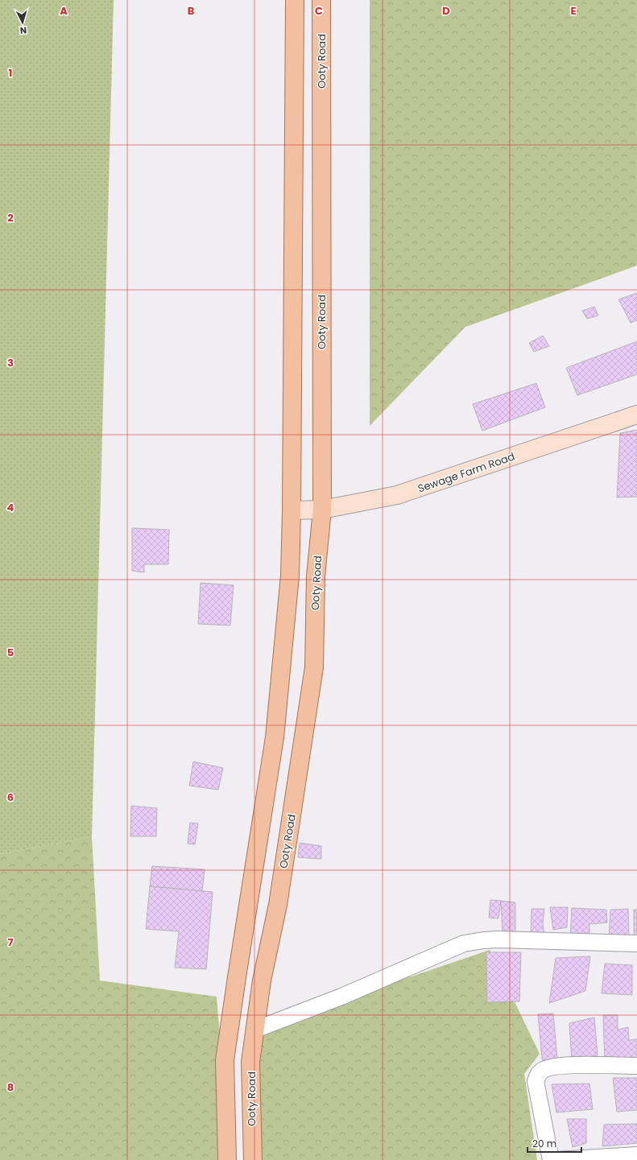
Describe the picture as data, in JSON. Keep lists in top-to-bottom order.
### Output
{
  "streets": {
    "main road": ["Ooty Road", "Sewage Farm Road"]
  },
  "crossings": [
    ["Ooty Road", "Sewage Farm Road"]
  ],
  "scale_bar": "20 m",
  "north": "bottom",
  "grid": {
    "columns": [
      "A",
      "B",
      "C",
      "D",
      "E"
    ],
    "rows": [
      "1",
      "2",
      "3",
      "4",
      "5",
      "6",
      "7",
      "8"
    ]
  }
}
